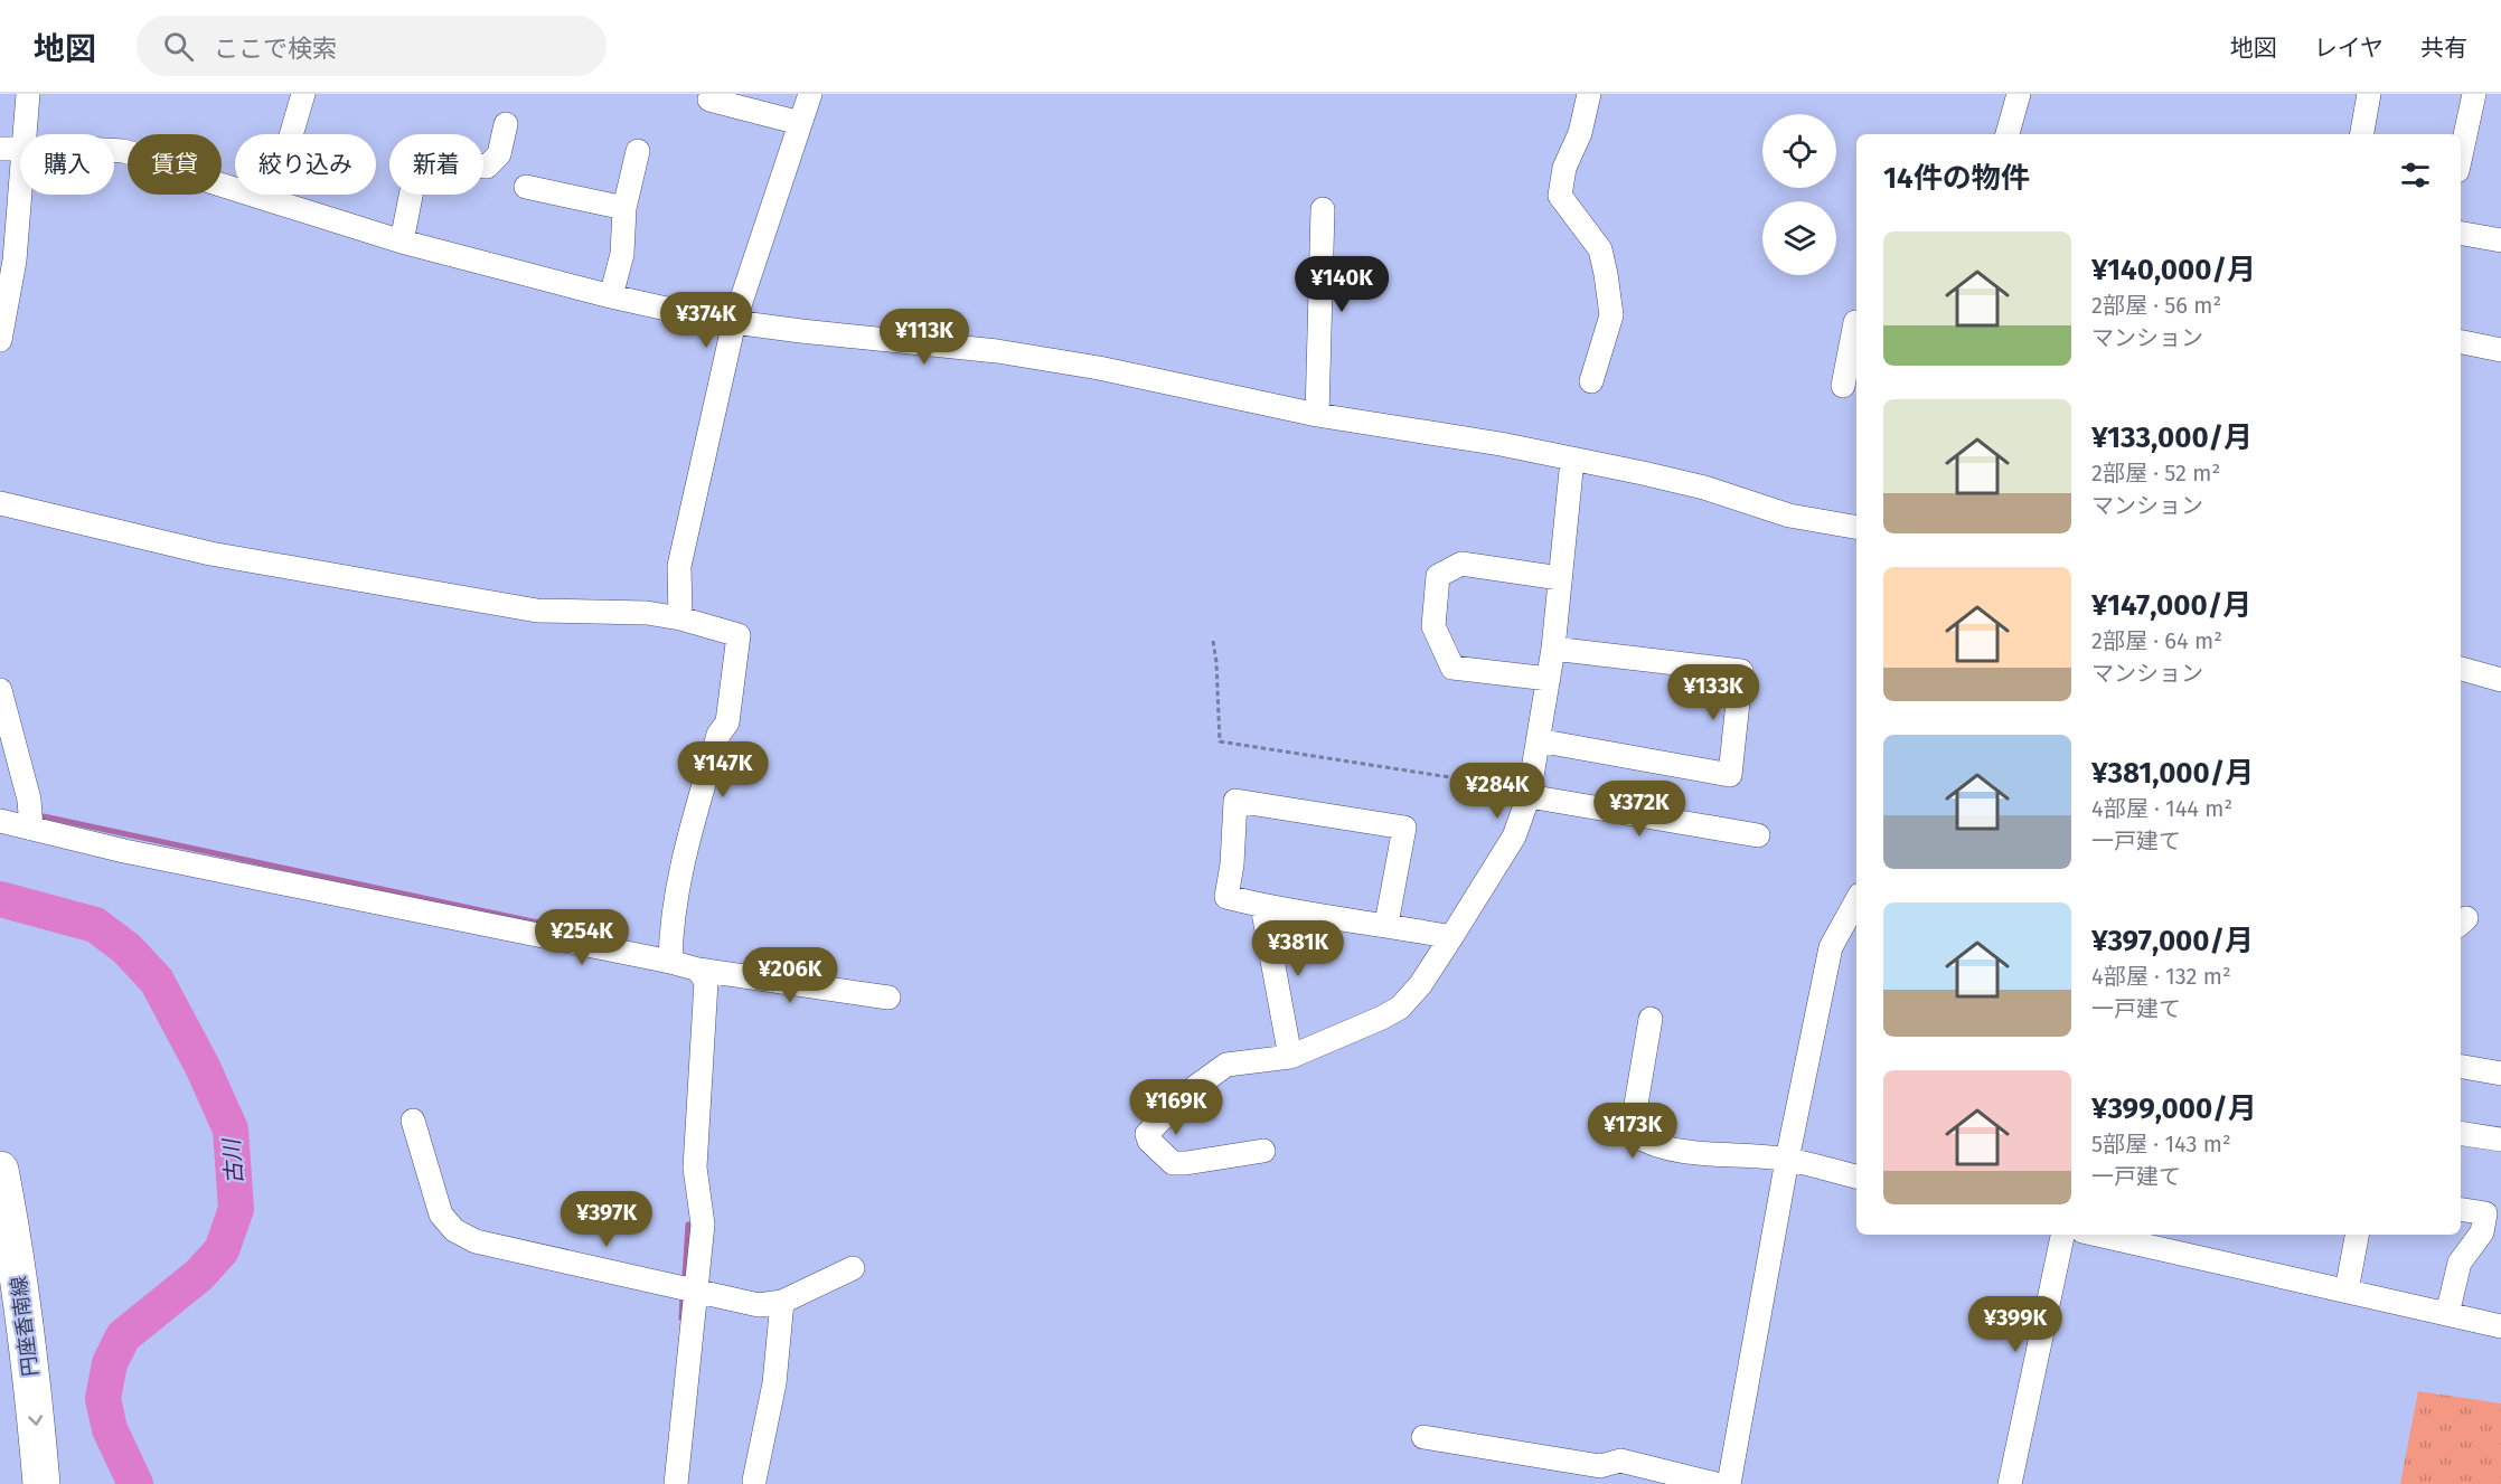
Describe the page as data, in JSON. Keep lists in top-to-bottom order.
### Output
{
  "streets": {
    "main road": ["円座香南線"]
  },
  "one_way": ["円座香南線"],
  "water": ["古川"],
  "page": {
    "header": "地図",
    "search": "ここで検索",
    "nav": ["地図", "レイヤ", "共有"],
    "chip": [
      "購入",
      "賃貸",
      "絞り込み",
      "新着"
    ],
    "heading": "14件の物件",
    "list": [
      {
        "name": "¥140,000/月",
        "note": "2部屋 · 56 m² · マンション"
      },
      {
        "name": "¥133,000/月",
        "note": "2部屋 · 52 m² · マンション"
      },
      {
        "name": "¥147,000/月",
        "note": "2部屋 · 64 m² · マンション"
      },
      {
        "name": "¥381,000/月",
        "note": "4部屋 · 144 m² · 一戸建て"
      },
      {
        "name": "¥397,000/月",
        "note": "4部屋 · 132 m² · 一戸建て"
      },
      {
        "name": "¥399,000/月",
        "note": "5部屋 · 143 m² · 一戸建て"
      }
    ],
    "price": [
      "¥140K",
      "¥374K",
      "¥113K",
      "¥133K",
      "¥147K",
      "¥284K",
      "¥372K",
      "¥254K",
      "¥381K",
      "¥206K",
      "¥169K",
      "¥173K",
      "¥397K",
      "¥399K"
    ]
  }
}
